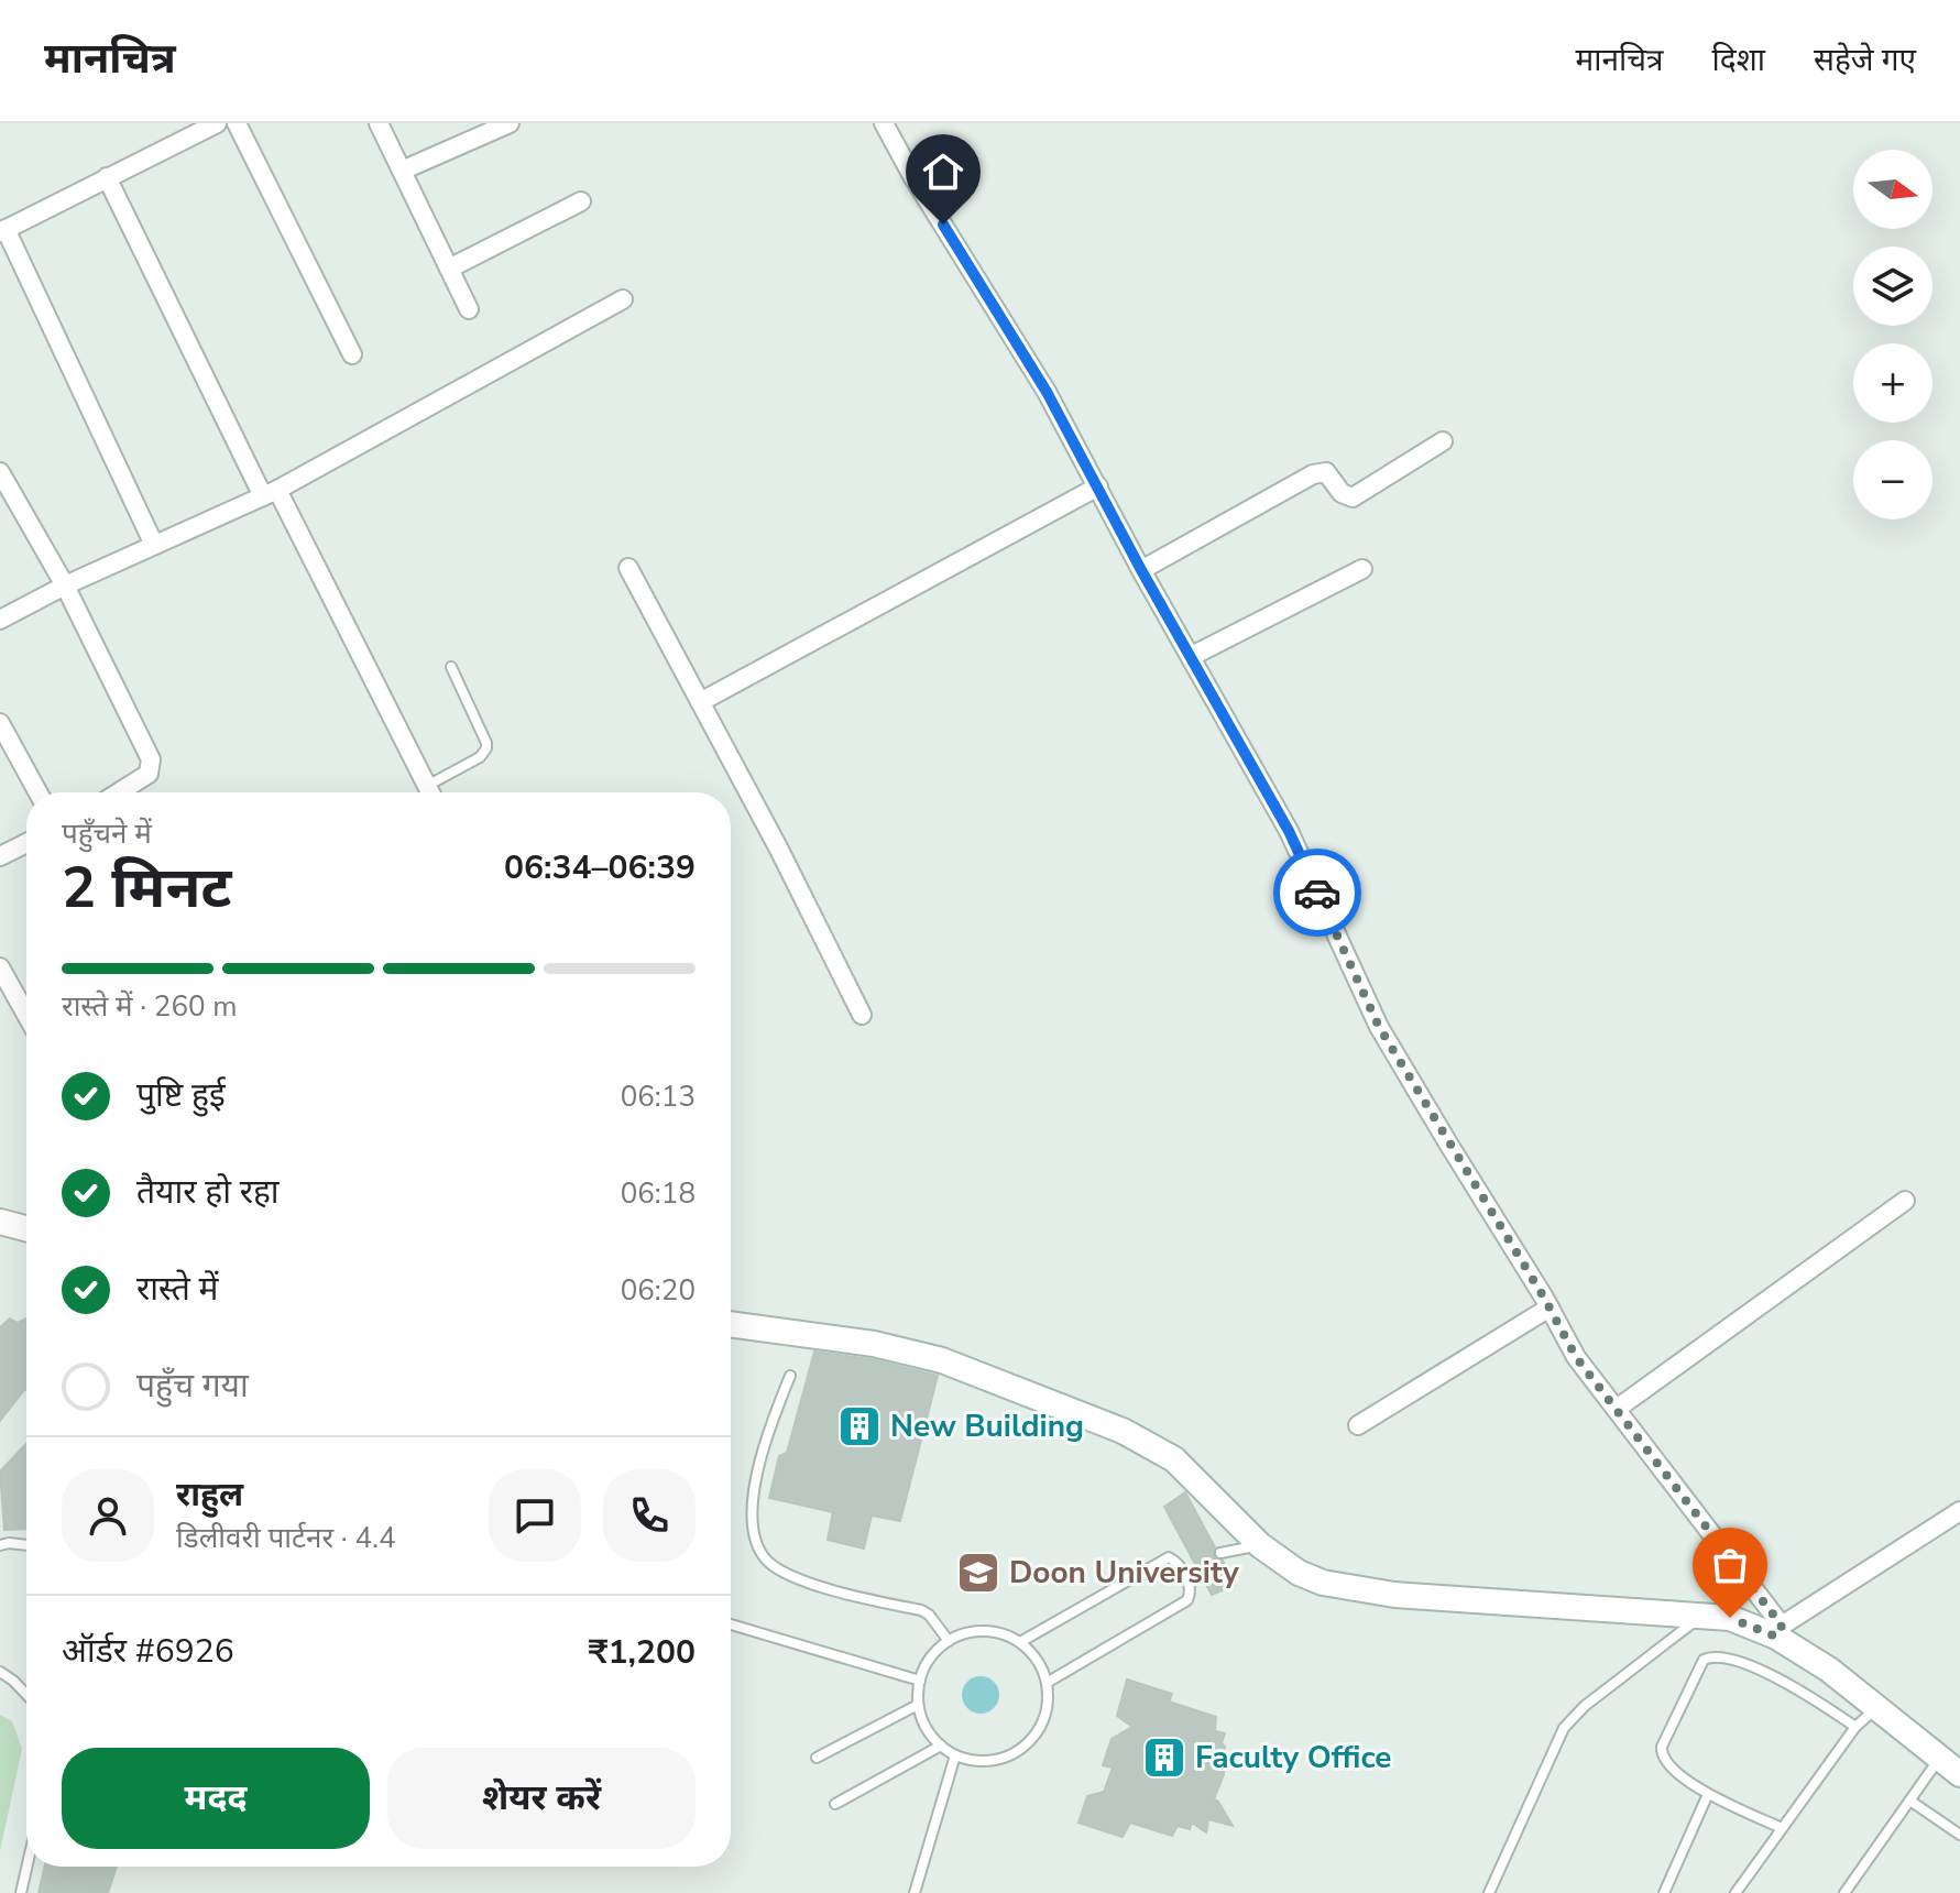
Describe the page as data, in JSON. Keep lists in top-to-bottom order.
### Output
{
  "places": {
    "building": ["New Building", "Faculty Office"],
    "school or university": ["Doon University"]
  },
  "north": "right",
  "page": {
    "header": "मानचित्र",
    "nav": ["मानचित्र", "दिशा", "सहेजे गए"],
    "map_buttons": ["+", "−"],
    "heading": ["2 मिनट", "पहुँचने में", "06:34–06:39"],
    "panel": [
      "राहुल",
      "डिलीवरी पार्टनर · 4.4",
      "ऑर्डर #6926",
      "₹1,200"
    ],
    "bar": "रास्ते में · 260 m",
    "list": [
      ["पुष्टि हुई", "06:13"],
      ["तैयार हो रहा", "06:18"],
      ["रास्ते में", "06:20"],
      "पहुँच गया"
    ],
    "buttons": ["मदद", "शेयर करें"]
  }
}
